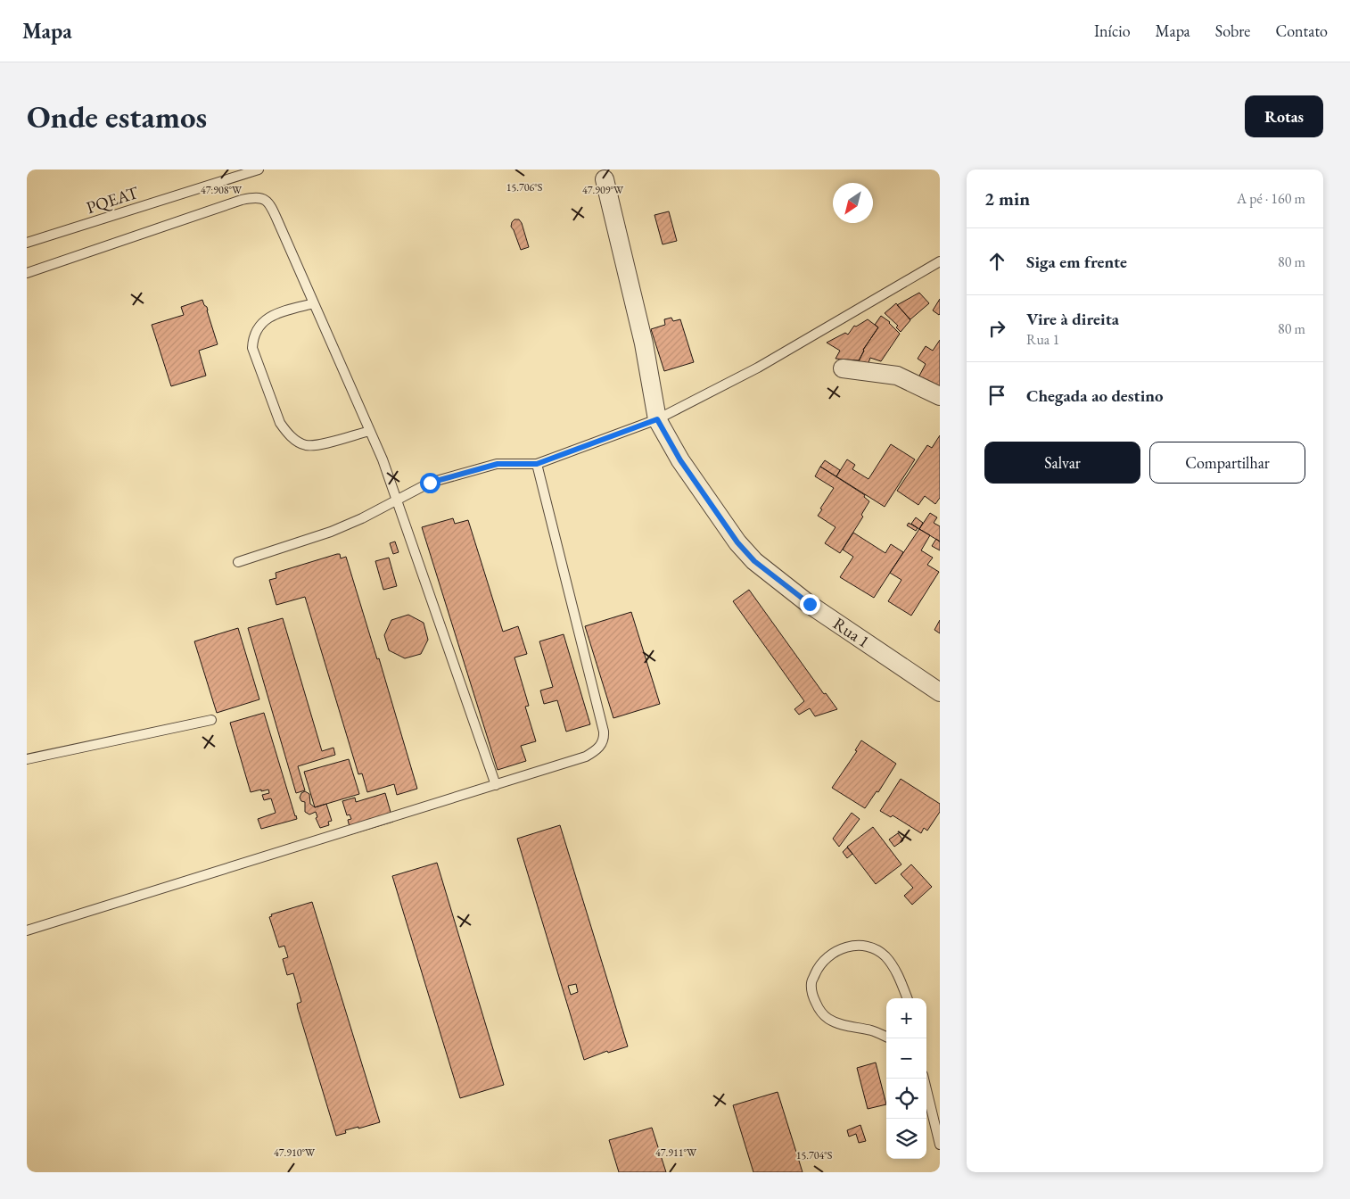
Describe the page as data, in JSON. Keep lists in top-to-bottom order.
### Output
{
  "streets": {
    "street": ["Rua 1"],
    "lane": ["PQEAT"]
  },
  "north": "bottom left",
  "page": {
    "header": "Mapa",
    "nav": [
      "Início",
      "Mapa",
      "Sobre",
      "Contato"
    ],
    "buttons": [
      "Rotas",
      ["Salvar", "Compartilhar"]
    ],
    "title": "Onde estamos",
    "heading": ["2 min", "A pé · 160 m"],
    "list": [
      ["Siga em frente", "80 m"],
      ["Vire à direita", "Rua 1", "80 m"],
      "Chegada ao destino"
    ],
    "map_buttons": ["+", "−"]
  },
  "coordinates": [
    "15.706°S",
    "47.908°W",
    "47.909°W",
    "47.910°W",
    "47.911°W",
    "15.704°S"
  ]
}
